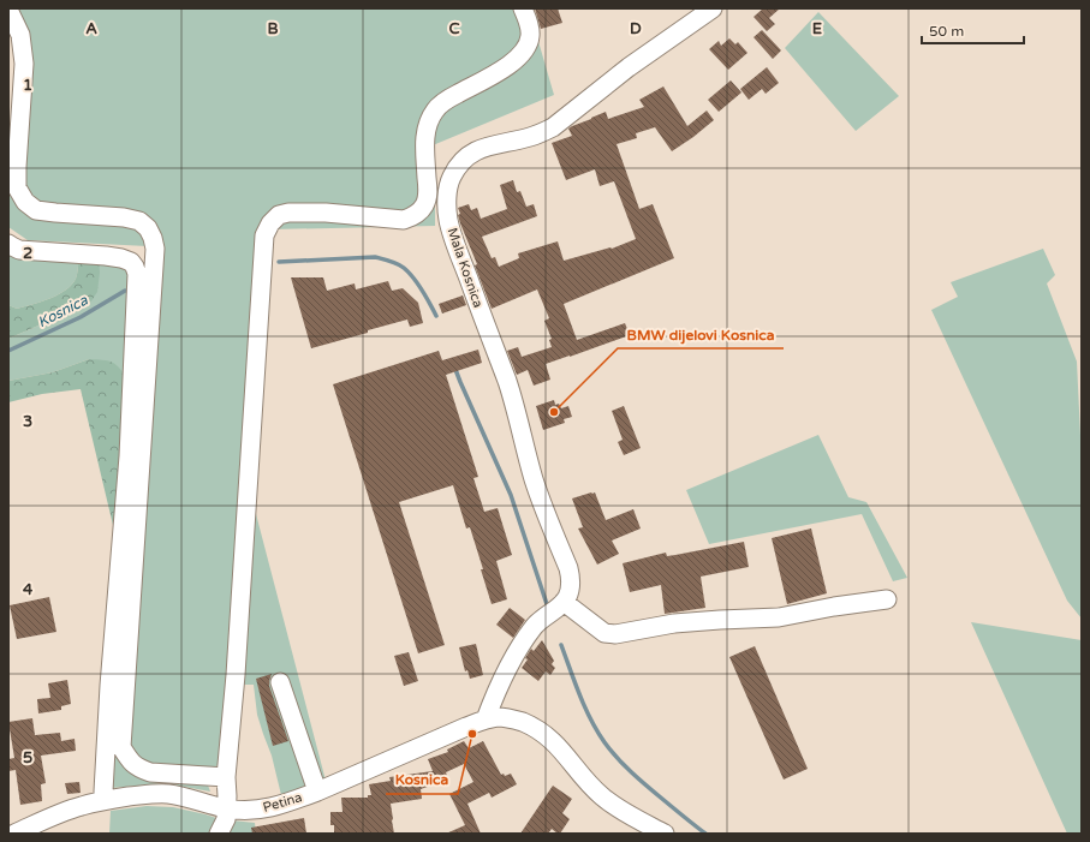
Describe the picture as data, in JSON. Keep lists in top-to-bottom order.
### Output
{
  "streets": {
    "street": ["Mala Kosnica", "Petina"]
  },
  "water": ["Kosnica"],
  "places": ["BMW dijelovi Kosnica", "Kosnica"],
  "scale_bar": "50 m",
  "grid": {
    "columns": [
      "A",
      "B",
      "C",
      "D",
      "E"
    ],
    "rows": [
      "1",
      "2",
      "3",
      "4",
      "5"
    ]
  }
}
